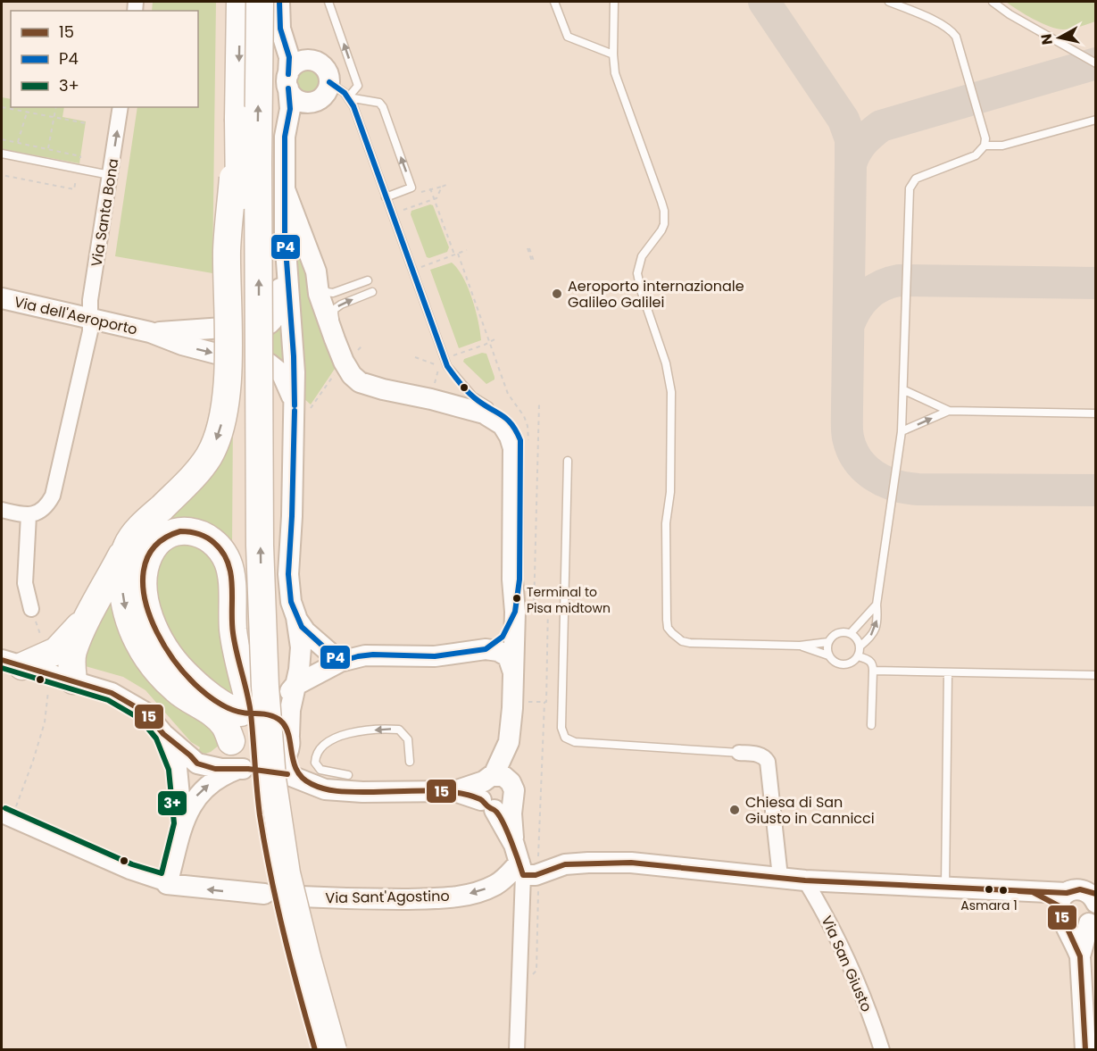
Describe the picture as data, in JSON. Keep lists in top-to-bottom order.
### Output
{
  "streets": {
    "street": [
      "Via Santa Bona",
      "Via dell'Aeroporto",
      "Via Sant'Agostino",
      "Via San Giusto"
    ]
  },
  "crossings": [
    ["Via Santa Bona", "Via dell'Aeroporto"]
  ],
  "places": [
    "Aeroporto internazionale Galileo Galilei",
    "Terminal to Pisa midtown",
    "Chiesa di San Giusto in Cannicci",
    "Asmara 1"
  ],
  "lines": ["transit line P4", "transit line 15", "transit line 3+"],
  "legend": ["15", "P4", "3+"],
  "north": "left"
}
